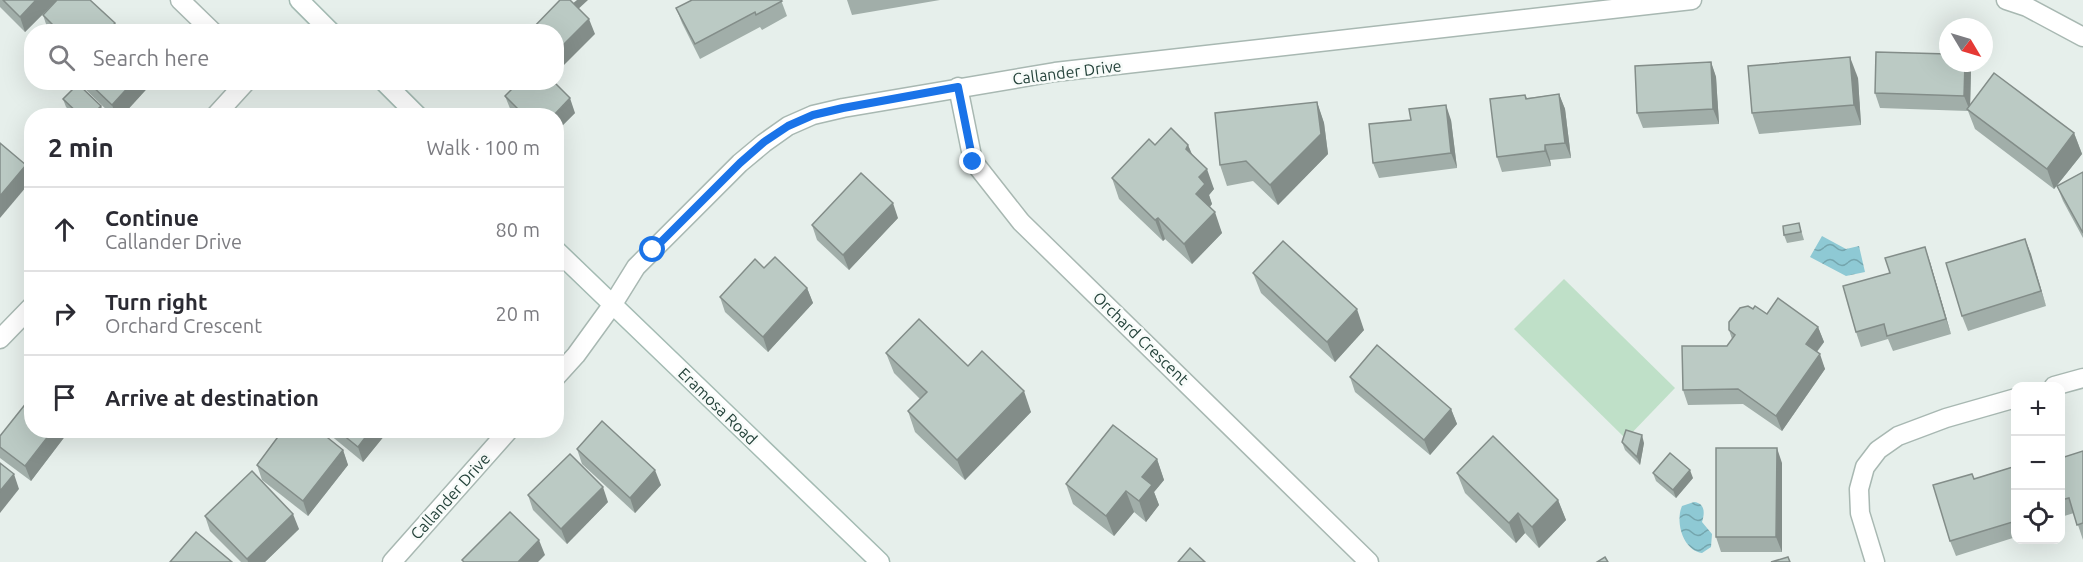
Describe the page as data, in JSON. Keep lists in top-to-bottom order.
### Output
{
  "streets": {
    "street": ["Callander Drive", "Orchard Crescent", "Eramosa Road"]
  },
  "crossings": [
    ["Callander Drive", "Orchard Crescent"],
    ["Callander Drive", "Eramosa Road"]
  ],
  "north": "bottom right",
  "page": {
    "search": "Search here",
    "heading": ["2 min", "Walk · 100 m"],
    "list": [
      ["Continue", "Callander Drive", "80 m"],
      ["Turn right", "Orchard Crescent", "20 m"],
      "Arrive at destination"
    ],
    "map_buttons": ["+", "−"]
  }
}
